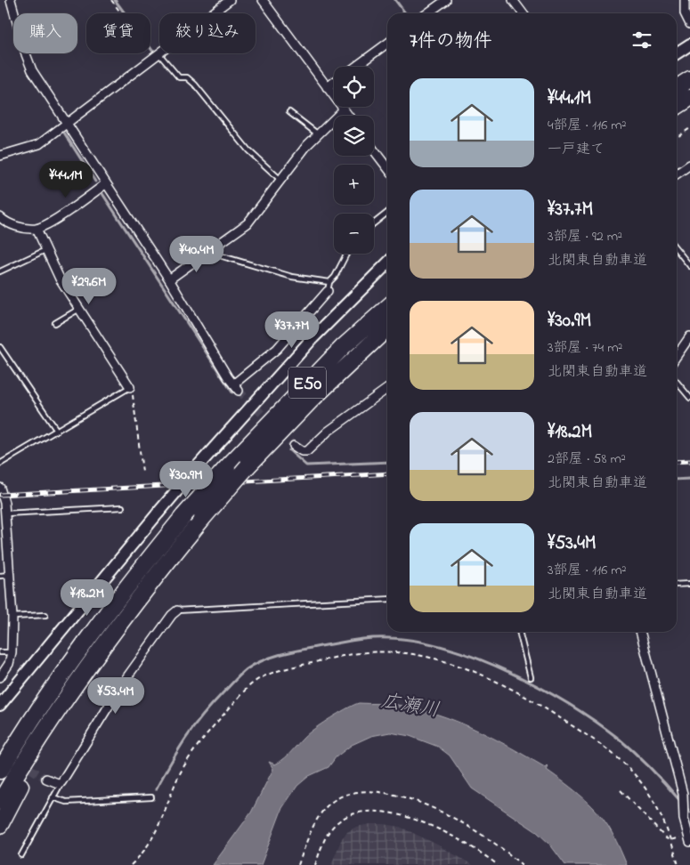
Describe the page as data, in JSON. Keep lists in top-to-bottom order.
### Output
{
  "streets": {
    "highway": ["E50"]
  },
  "water": ["広瀬川"],
  "page": {
    "chip": ["購入", "賃貸", "絞り込み"],
    "heading": "7件の物件",
    "map_buttons": ["+", "−"],
    "list": [
      {
        "name": "¥44.1M",
        "note": "4部屋 · 116 m² · 一戸建て"
      },
      {
        "name": "¥37.7M",
        "note": "3部屋 · 92 m² · 北関東自動車道"
      },
      {
        "name": "¥30.9M",
        "note": "3部屋 · 74 m² · 北関東自動車道"
      },
      {
        "name": "¥18.2M",
        "note": "2部屋 · 58 m² · 北関東自動車道"
      },
      {
        "name": "¥53.4M",
        "note": "3部屋 · 116 m² · 北関東自動車道"
      }
    ],
    "price": [
      "¥44.1M",
      "¥40.4M",
      "¥29.6M",
      "¥37.7M",
      "¥30.9M",
      "¥18.2M",
      "¥53.4M"
    ]
  }
}
